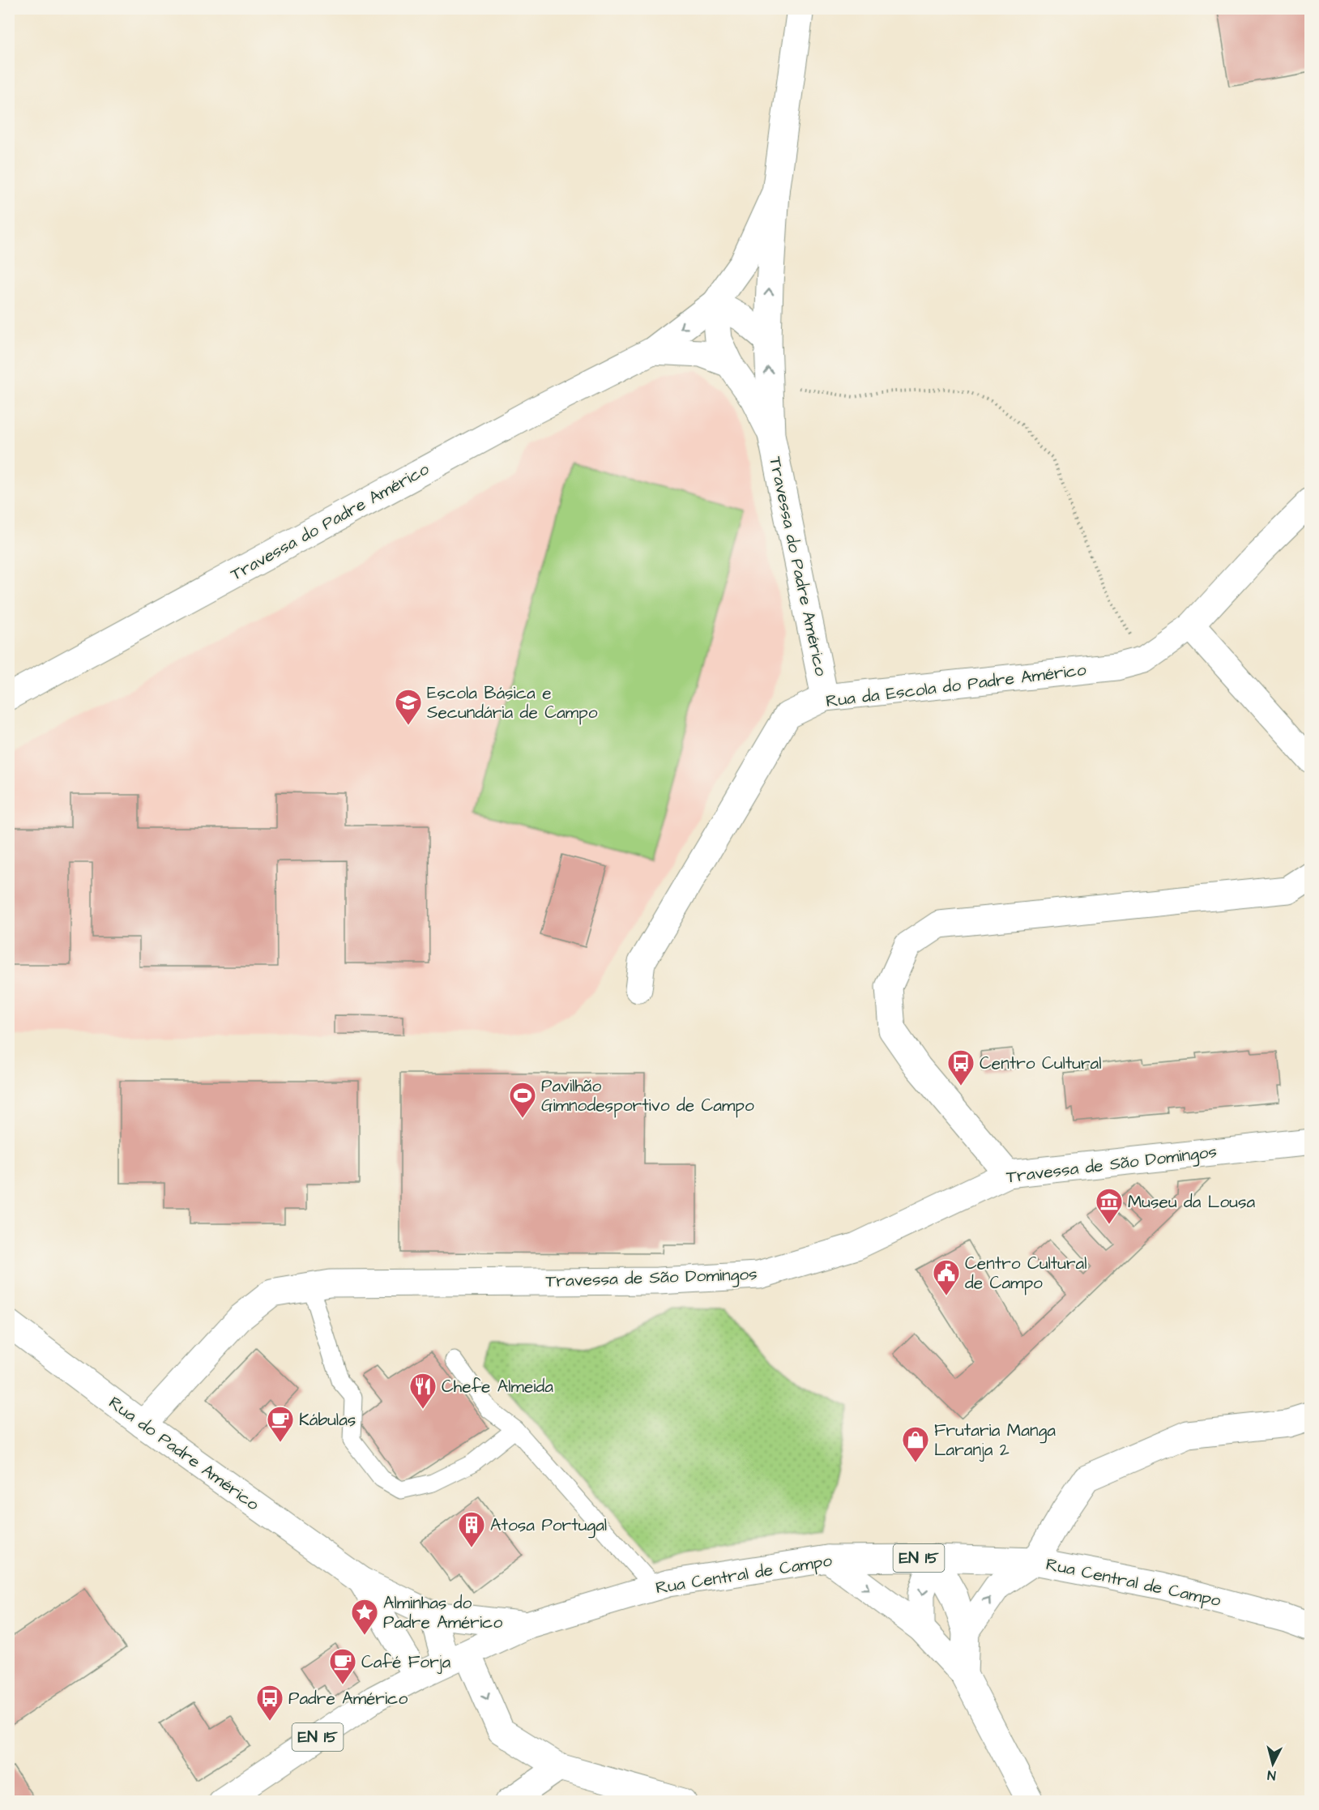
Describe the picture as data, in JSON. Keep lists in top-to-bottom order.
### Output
{
  "streets": {
    "street": [
      "Travessa do Padre Américo",
      "Rua da Escola do Padre Américo",
      "Travessa de São Domingos",
      "Rua do Padre Américo",
      "EN 15",
      "Rua Central de Campo"
    ]
  },
  "crossings": [
    ["Travessa do Padre Américo", "Rua da Escola do Padre Américo"],
    ["Travessa de São Domingos", "Rua do Padre Américo"],
    ["Rua do Padre Américo", "Rua Central de Campo"]
  ],
  "places": {
    "school or university": ["Escola Básica e Secundária de Campo"],
    "bus stop": ["Centro Cultural", "Padre Américo"],
    "sports": ["Pavilhão Gimnodesportivo de Campo"],
    "museum": ["Museu da Lousa"],
    "public building": ["Centro Cultural de Campo"],
    "restaurant": ["Chefe Almeida"],
    "cafe": ["Kábulas", "Café Forja"],
    "shop": ["Frutaria Manga Laranja 2"],
    "building": ["Atosa Portugal"],
    "place": ["Alminhas do Padre Américo"]
  },
  "north": "bottom"
}
